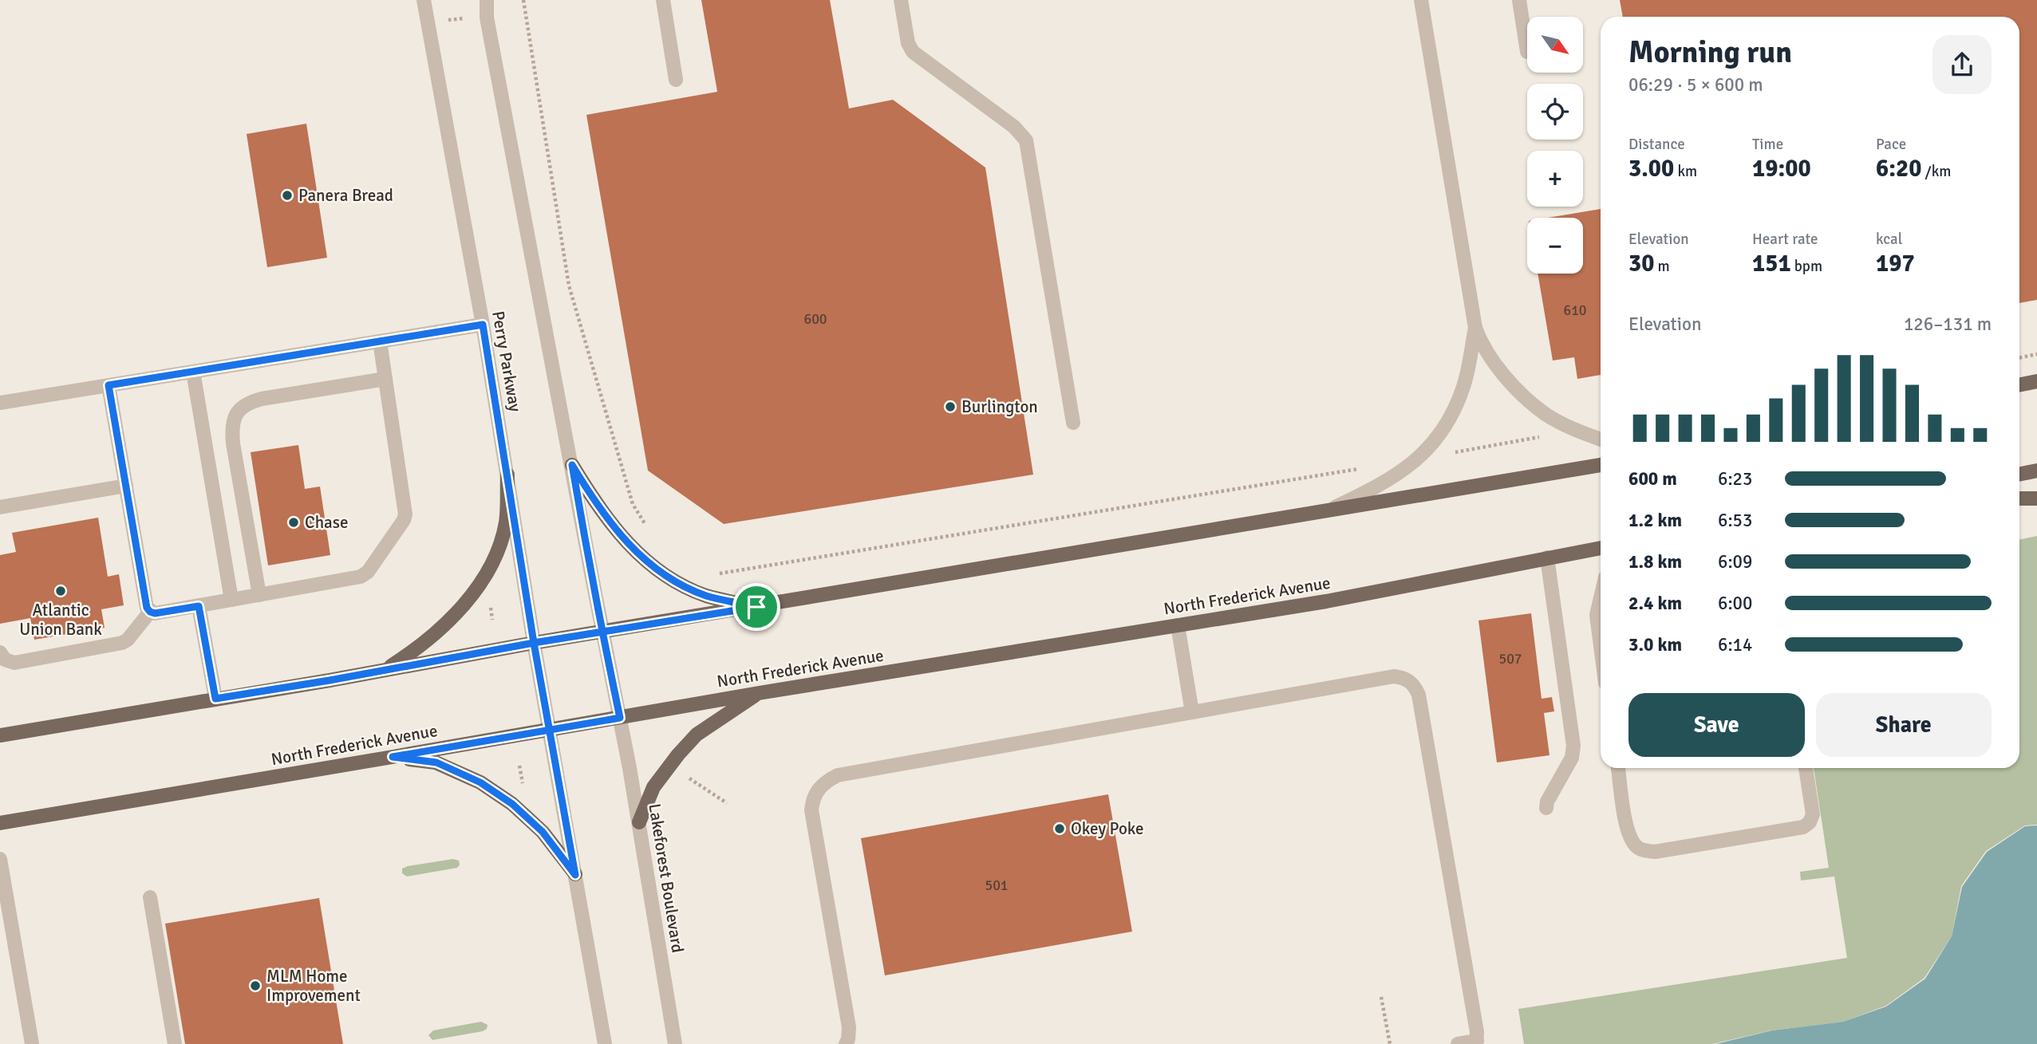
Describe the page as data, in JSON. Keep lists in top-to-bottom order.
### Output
{
  "streets": {
    "main road": ["North Frederick Avenue"],
    "street": ["Perry Parkway", "Lakeforest Boulevard"]
  },
  "crossings": [
    ["Perry Parkway", "North Frederick Avenue"],
    ["North Frederick Avenue", "Lakeforest Boulevard"]
  ],
  "places": [
    "Panera Bread",
    "Burlington",
    "Chase",
    "Atlantic Union Bank",
    "Okey Poke",
    "MLM Home Improvement"
  ],
  "house_numbers": [
    "610",
    "600",
    "507",
    "501"
  ],
  "north": "bottom right",
  "page": {
    "map_buttons": ["+", "−"],
    "heading": ["Morning run", "06:29 · 5 × 600 m"],
    "stats": [
      ["Distance", "3.00 km"],
      ["Time", "19:00"],
      ["Pace", "6:20 /km"],
      ["Elevation", "30 m"],
      ["Heart rate", "151 bpm"],
      ["kcal", "197"]
    ],
    "chart": ["Elevation", "126–131 m"],
    "list": [
      {
        "name": "600 m",
        "note": "6:23"
      },
      {
        "name": "1.2 km",
        "note": "6:53"
      },
      {
        "name": "1.8 km",
        "note": "6:09"
      },
      {
        "name": "2.4 km",
        "note": "6:00"
      },
      {
        "name": "3.0 km",
        "note": "6:14"
      }
    ],
    "buttons": ["Save", "Share"]
  }
}
